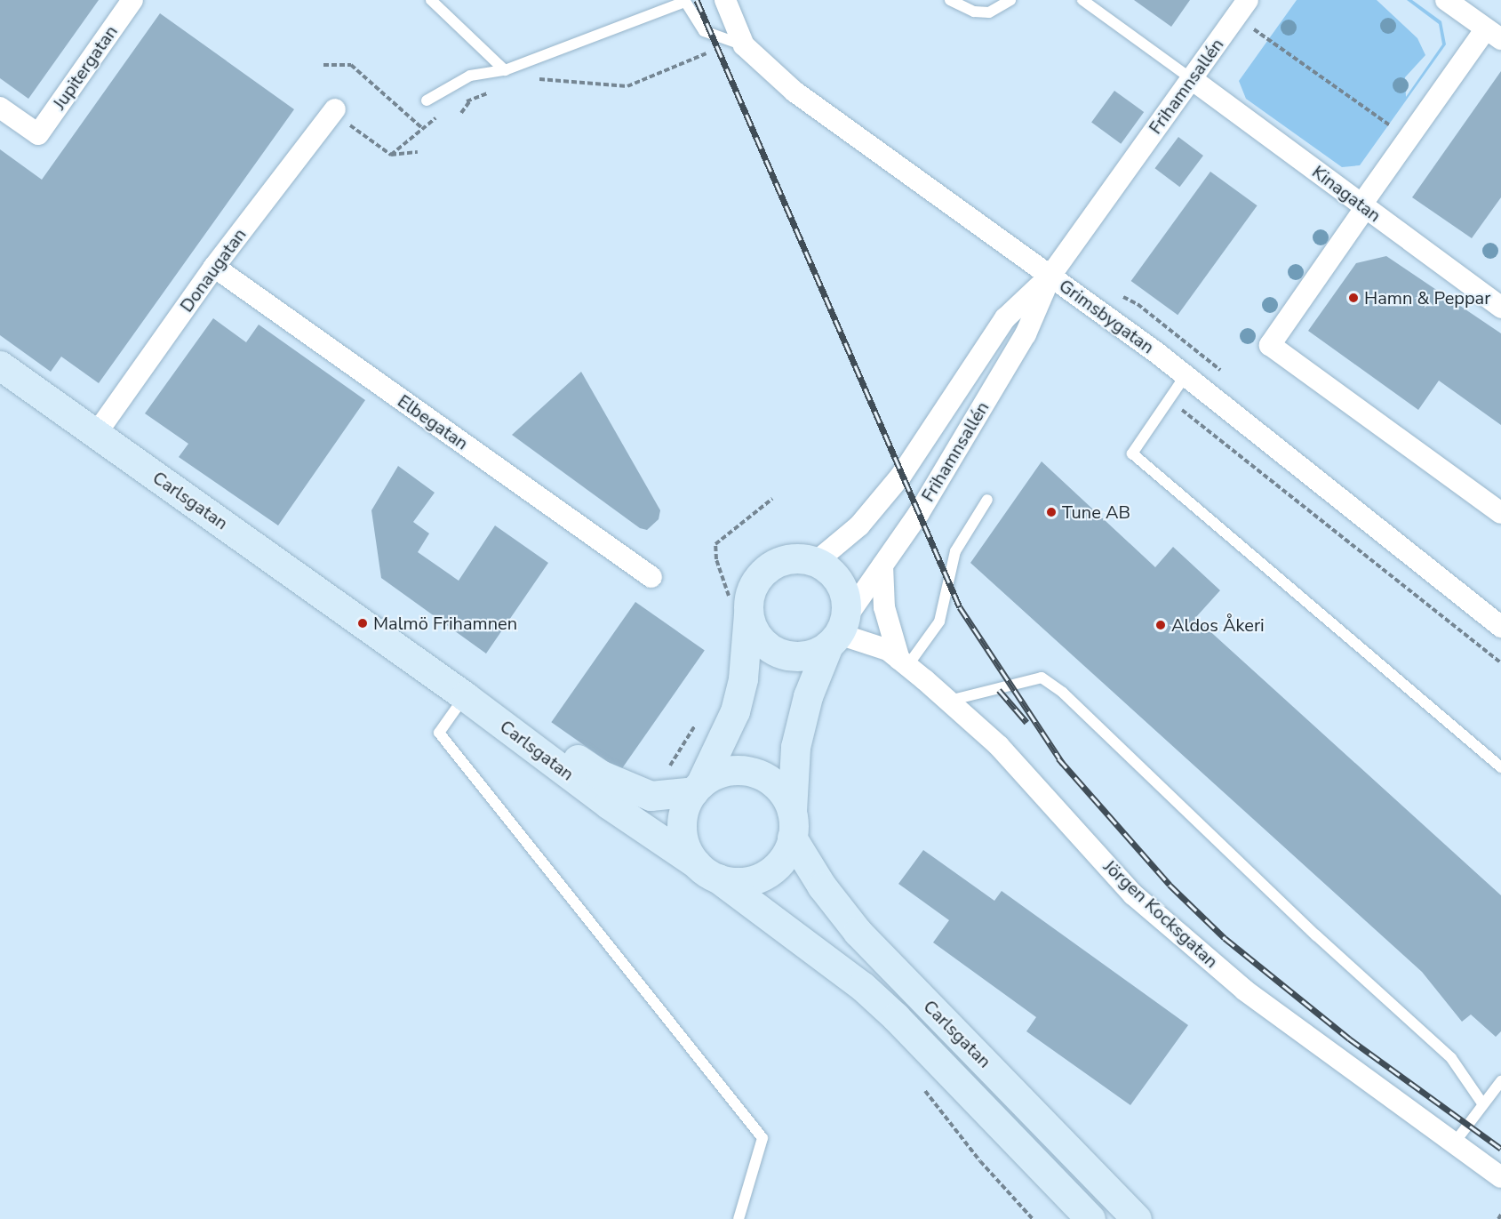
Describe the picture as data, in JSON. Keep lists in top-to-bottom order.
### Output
{
  "streets": {
    "street": [
      "Jupitergatan",
      "Frihamnsallén",
      "Kinagatan",
      "Donaugatan",
      "Grimsbygatan",
      "Elbegatan",
      "Carlsgatan",
      "Jörgen Kocksgatan"
    ]
  },
  "crossings": [
    ["Frihamnsallén", "Kinagatan"],
    ["Frihamnsallén", "Grimsbygatan"],
    ["Frihamnsallén", "Carlsgatan"],
    ["Frihamnsallén", "Jörgen Kocksgatan"],
    ["Donaugatan", "Elbegatan"],
    ["Donaugatan", "Carlsgatan"]
  ],
  "places": [
    "Hamn & Peppar",
    "Tune AB",
    "Malmö Frihamnen",
    "Aldos Åkeri"
  ]
}
